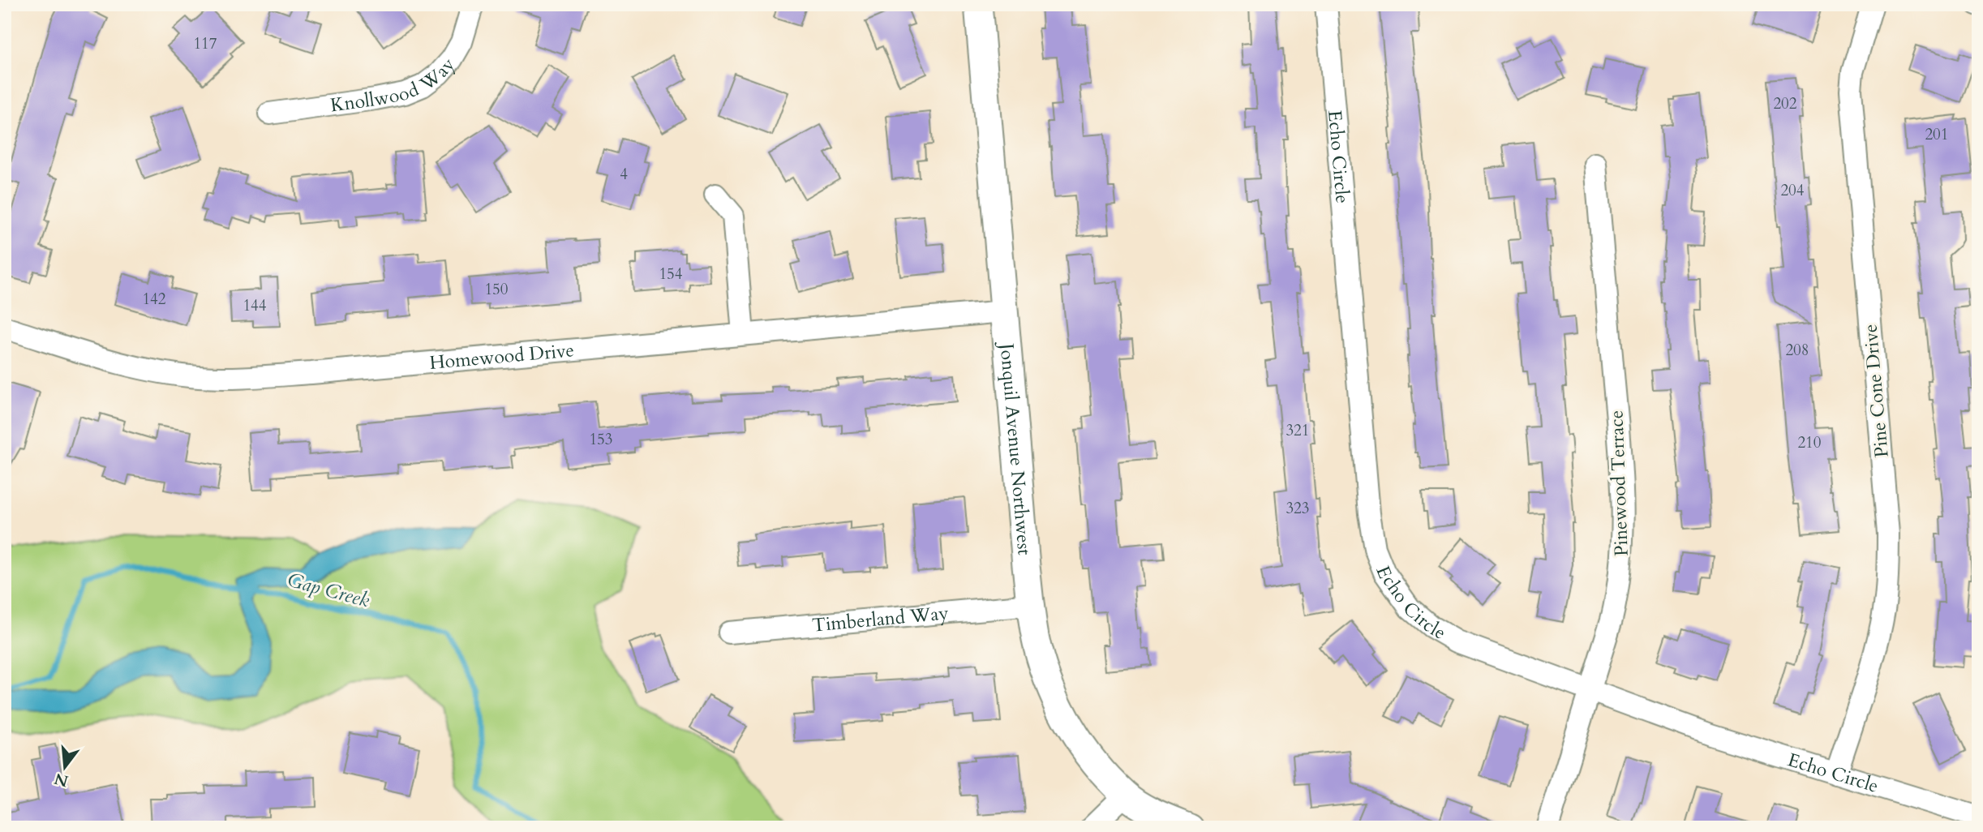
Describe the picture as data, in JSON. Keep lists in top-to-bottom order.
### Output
{
  "streets": {
    "street": [
      "Knollwood Way",
      "Echo Circle",
      "Homewood Drive",
      "Pine Cone Drive",
      "Jonquil Avenue Northwest",
      "Pinewood Terrace",
      "Timberland Way"
    ]
  },
  "crossings": [
    ["Echo Circle", "Pine Cone Drive"],
    ["Echo Circle", "Pinewood Terrace"],
    ["Homewood Drive", "Jonquil Avenue Northwest"],
    ["Jonquil Avenue Northwest", "Timberland Way"]
  ],
  "water": ["Gap Creek"],
  "house_numbers": [
    "117",
    "202",
    "201",
    "4",
    "204",
    "154",
    "150",
    "142",
    "144",
    "208",
    "321",
    "153",
    "210",
    "323"
  ],
  "north": "bottom"
}
